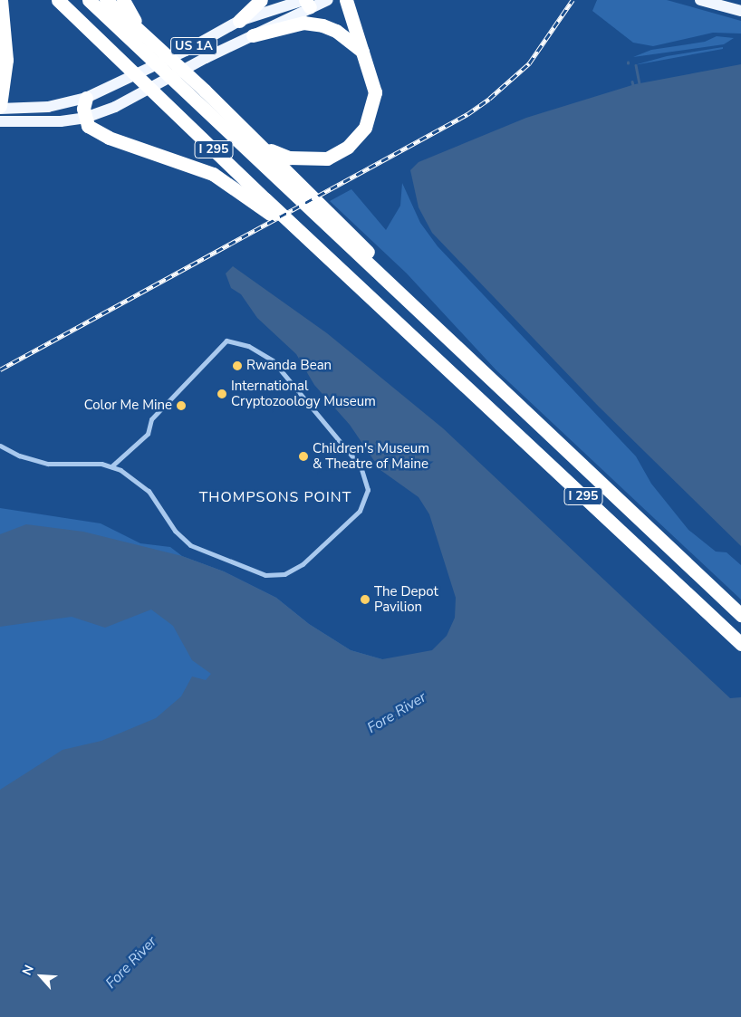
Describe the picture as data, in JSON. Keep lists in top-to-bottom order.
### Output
{
  "streets": {
    "highway": ["US 1A", "I 295"]
  },
  "crossings": [
    ["US 1A", "I 295"]
  ],
  "districts": ["THOMPSONS POINT"],
  "water": ["Fore River"],
  "places": [
    "Rwanda Bean",
    "International Cryptozoology Museum",
    "Color Me Mine",
    "Children's Museum & Theatre of Maine",
    "The Depot Pavilion"
  ],
  "north": "top left"
}
